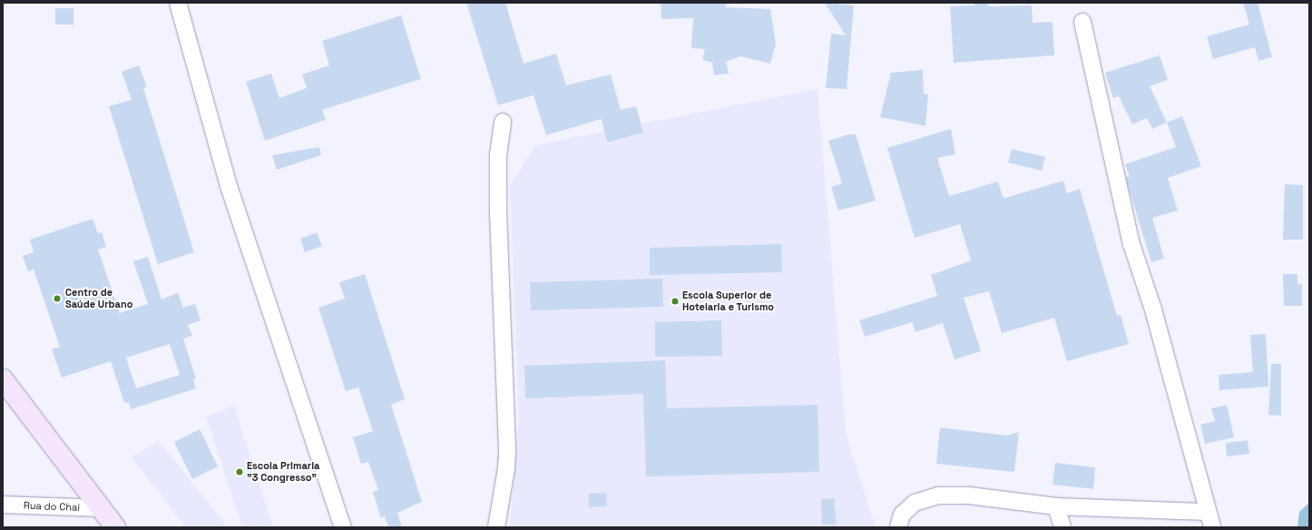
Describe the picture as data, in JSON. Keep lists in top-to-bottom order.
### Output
{
  "streets": {
    "street": ["Rua do Chai"]
  },
  "places": ["Centro de Saúde Urbano", "Escola Superior de Hotelaria e Turismo", "Escola Primaria \"3 Congresso\""]
}
